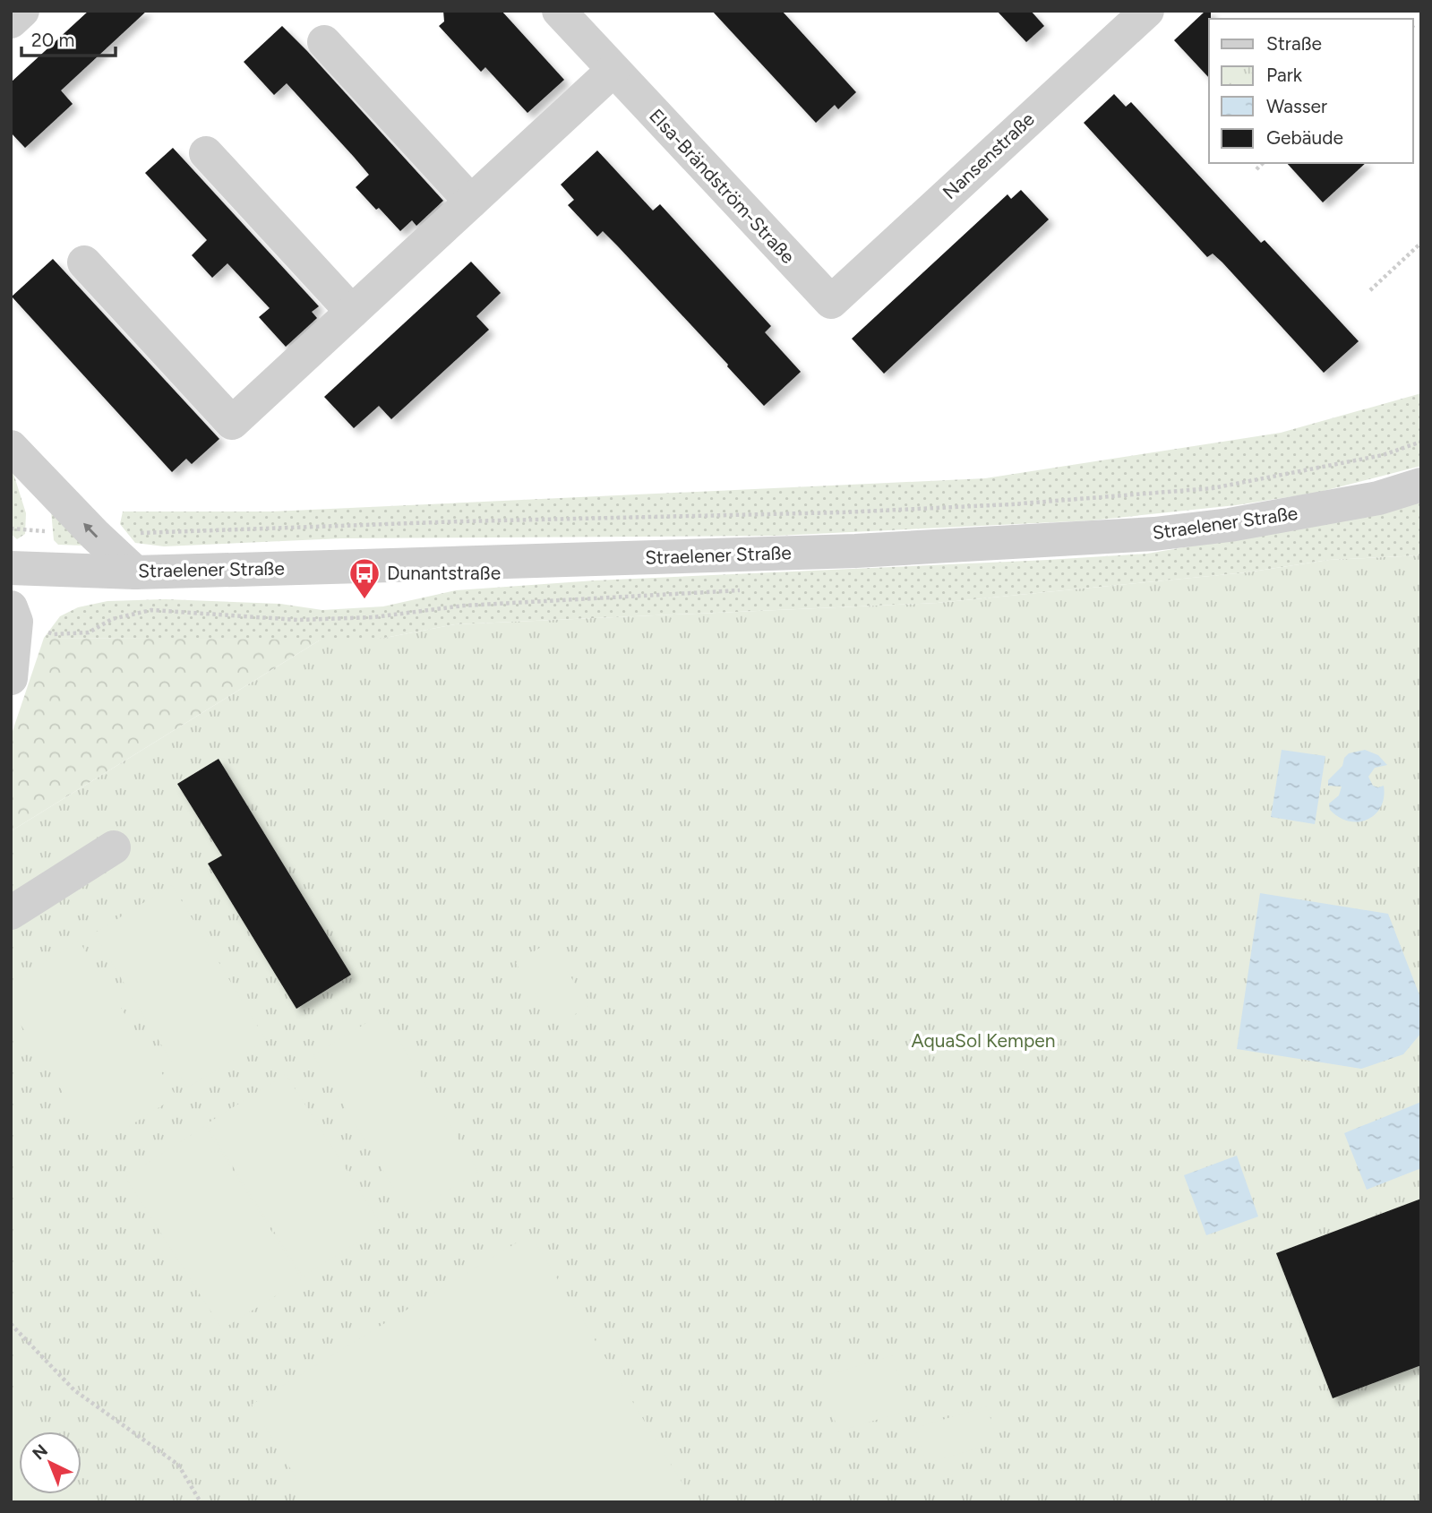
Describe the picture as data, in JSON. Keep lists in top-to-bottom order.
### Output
{
  "streets": {
    "street": ["Nansenstraße", "Elsa-Brändström-Straße", "Straelener Straße"]
  },
  "crossings": [
    ["Nansenstraße", "Elsa-Brändström-Straße"]
  ],
  "parks": ["AquaSol Kempen"],
  "places": {
    "bus stop": ["Dunantstraße"]
  },
  "legend": [
    "Straße",
    "Park",
    "Wasser",
    "Gebäude"
  ],
  "scale_bar": "20 m",
  "north": "top left"
}
